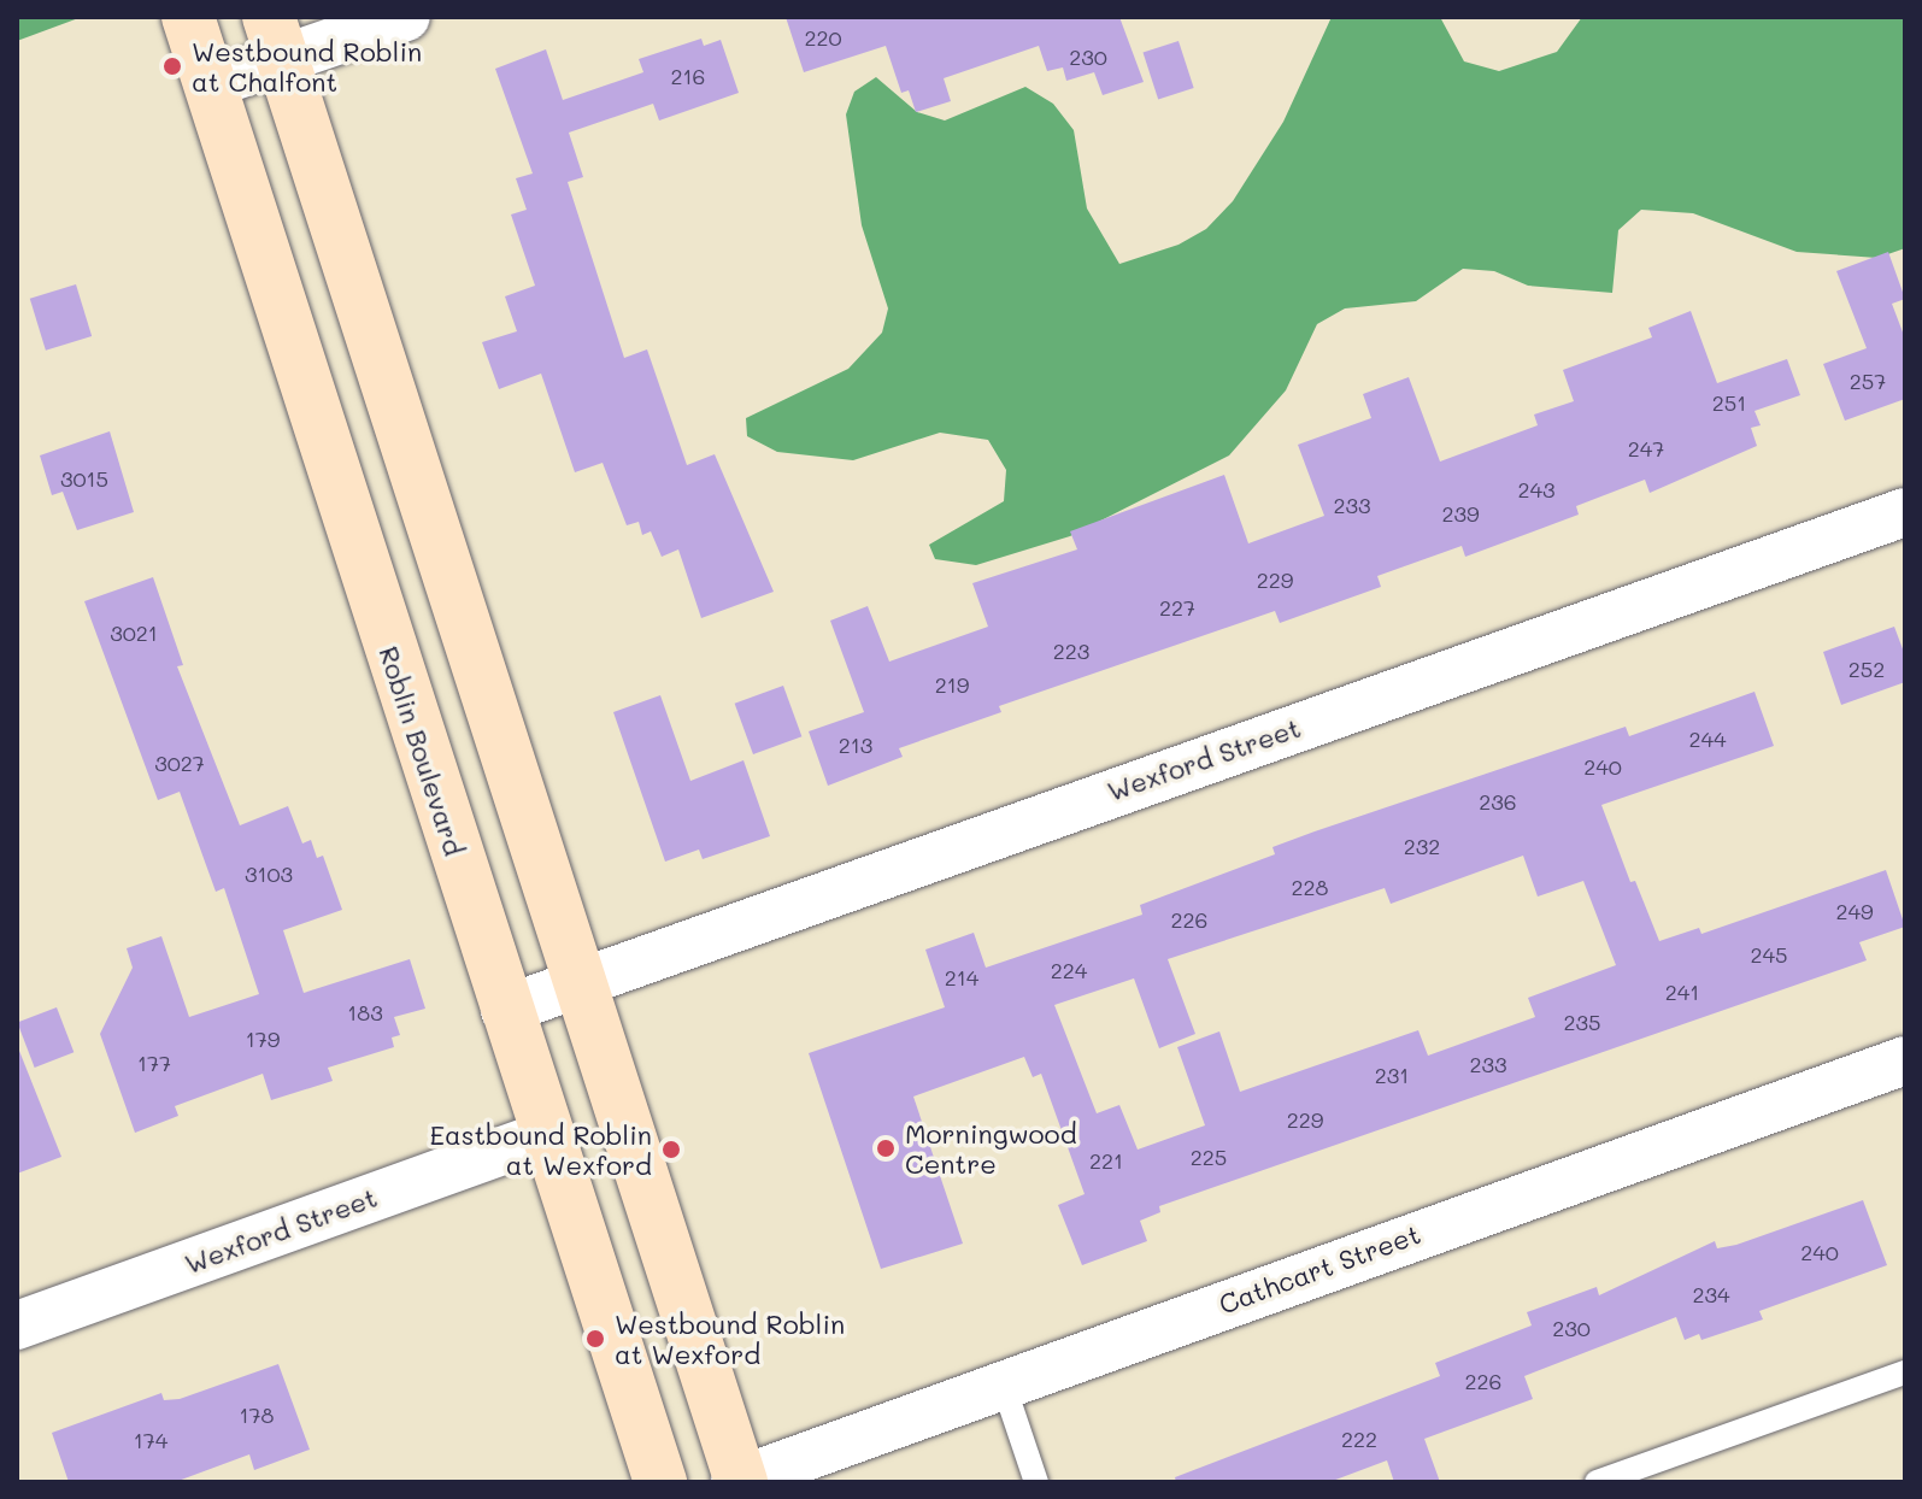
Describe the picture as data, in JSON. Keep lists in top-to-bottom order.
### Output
{
  "streets": {
    "main road": ["Roblin Boulevard"],
    "street": ["Wexford Street", "Cathcart Street"]
  },
  "crossings": [
    ["Roblin Boulevard", "Wexford Street"]
  ],
  "places": [
    "Westbound Roblin at Chalfont",
    "Morningwood Centre",
    "Eastbound Roblin at Wexford",
    "Westbound Roblin at Wexford"
  ],
  "house_numbers": [
    "220",
    "230",
    "216",
    "257",
    "251",
    "247",
    "3015",
    "243",
    "233",
    "239",
    "229",
    "227",
    "3021",
    "223",
    "252",
    "219",
    "244",
    "213",
    "3027",
    "240",
    "236",
    "232",
    "3103",
    "228",
    "249",
    "226",
    "245",
    "224",
    "214",
    "241",
    "183",
    "235",
    "179",
    "177",
    "233",
    "231",
    "229",
    "225",
    "221",
    "240",
    "234",
    "230",
    "226",
    "178",
    "222",
    "174"
  ]
}
